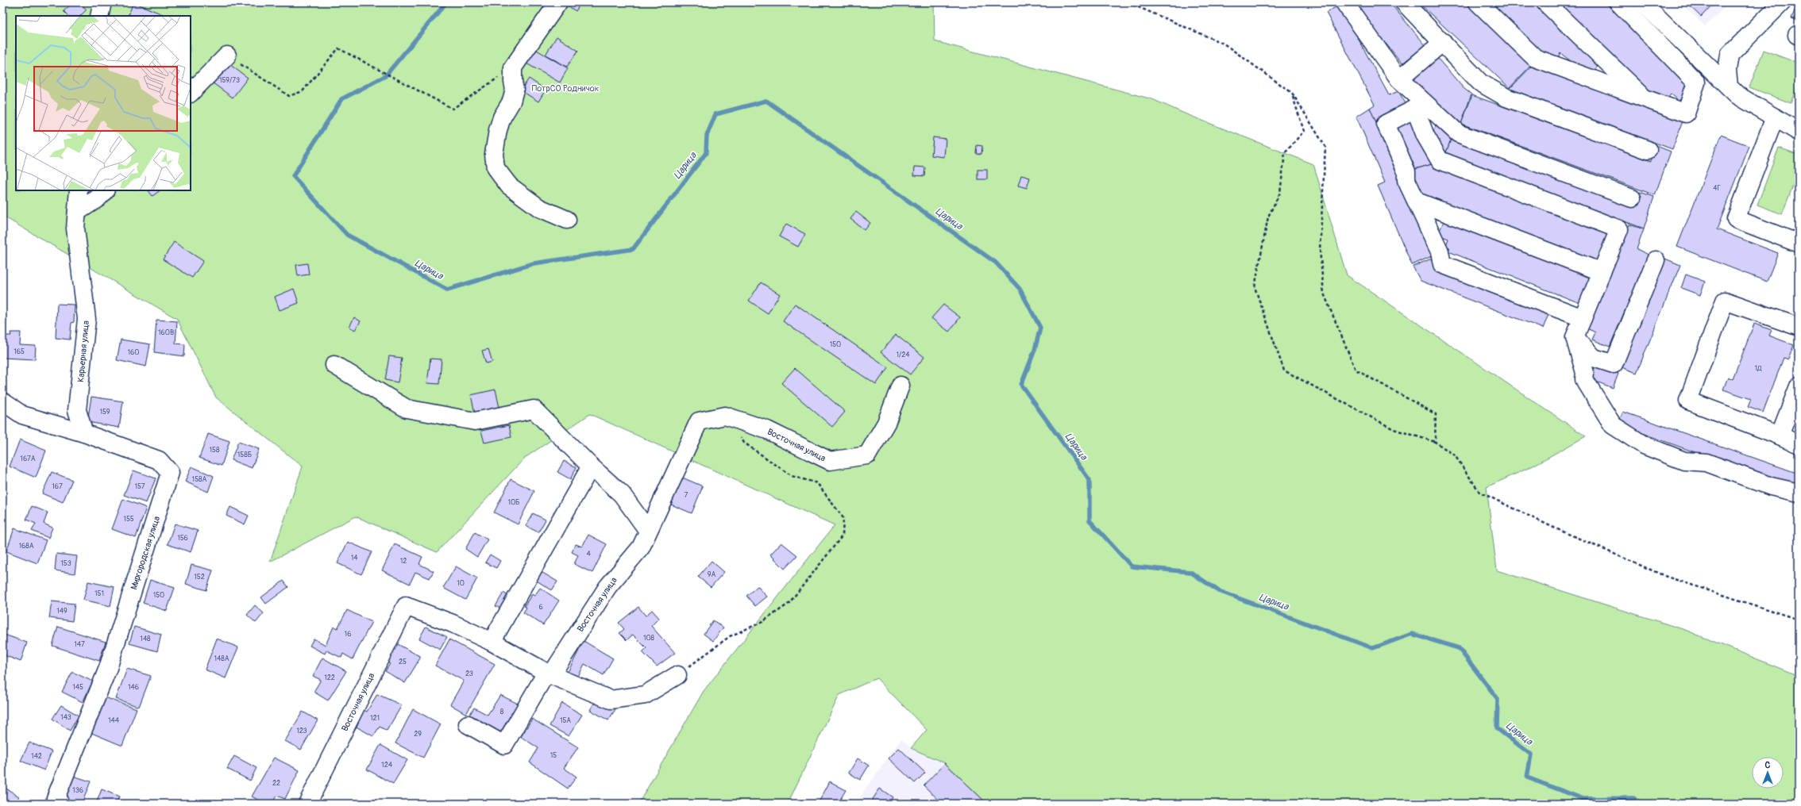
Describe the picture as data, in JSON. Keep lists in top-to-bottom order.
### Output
{
  "streets": {
    "street": ["Карьерная улица", "Восточная улица", "Миргородская улица"]
  },
  "crossings": [
    ["Карьерная улица", "Миргородская улица"]
  ],
  "water": ["Царица"],
  "parks": ["ПотрСО Родничок"],
  "house_numbers": [
    "159/73",
    "4Г",
    "160В",
    "150",
    "165",
    "160",
    "1/24",
    "1Д",
    "159",
    "158",
    "158Б",
    "167А",
    "158А",
    "167",
    "157",
    "7",
    "10Б",
    "155",
    "156",
    "168А",
    "4",
    "14",
    "12",
    "153",
    "9А",
    "152",
    "10",
    "151",
    "150",
    "6",
    "149",
    "16",
    "108",
    "148",
    "147",
    "148А",
    "25",
    "23",
    "122",
    "145",
    "146",
    "8",
    "143",
    "121",
    "144",
    "15А",
    "123",
    "29",
    "15",
    "142",
    "124",
    "22",
    "136"
  ],
  "north": "top"
}
